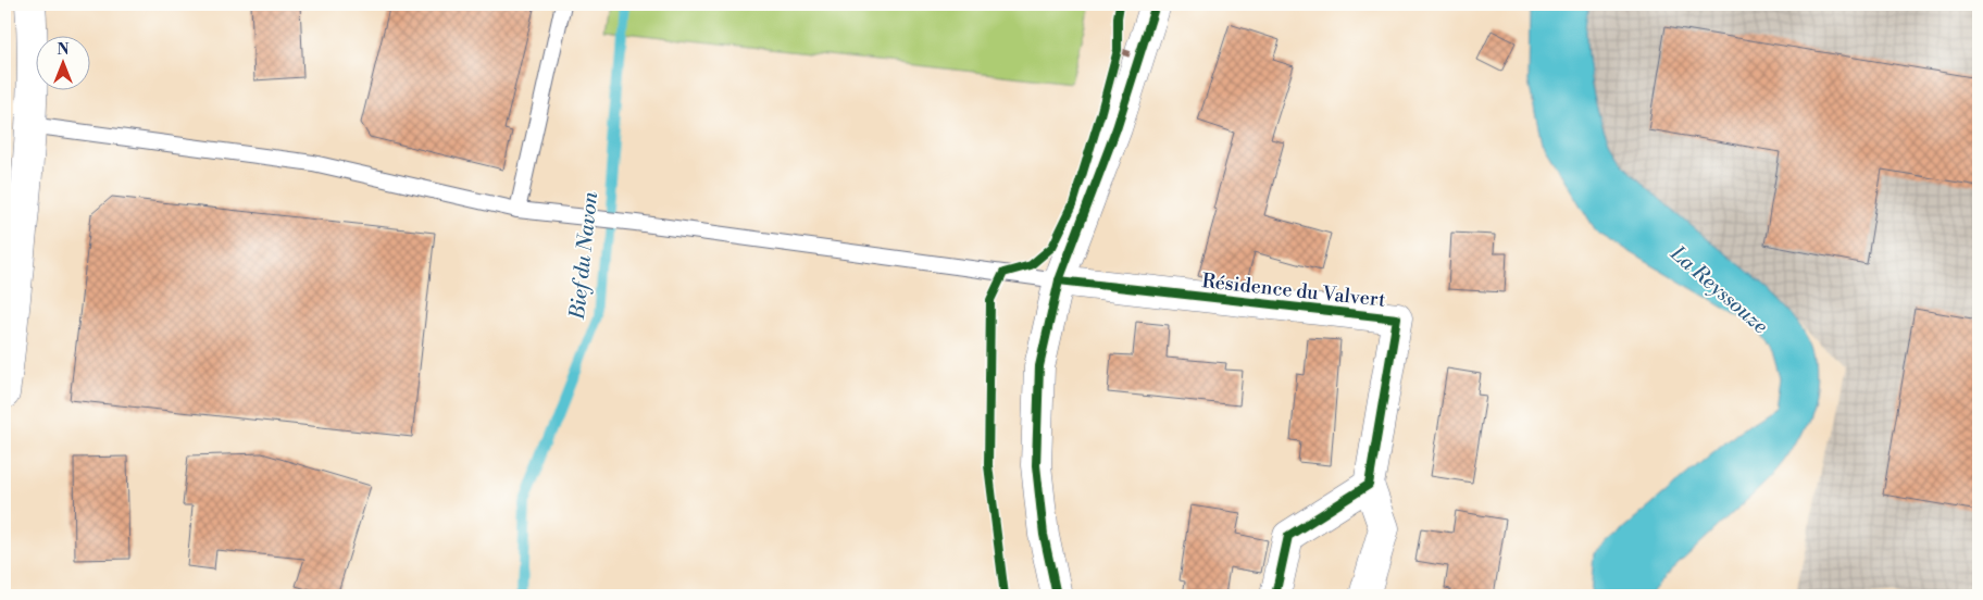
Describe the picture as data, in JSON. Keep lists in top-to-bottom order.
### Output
{
  "streets": {
    "street": ["Résidence du Valvert"]
  },
  "water": ["Bief du Navon", "La Reyssouze"],
  "north": "top"
}
